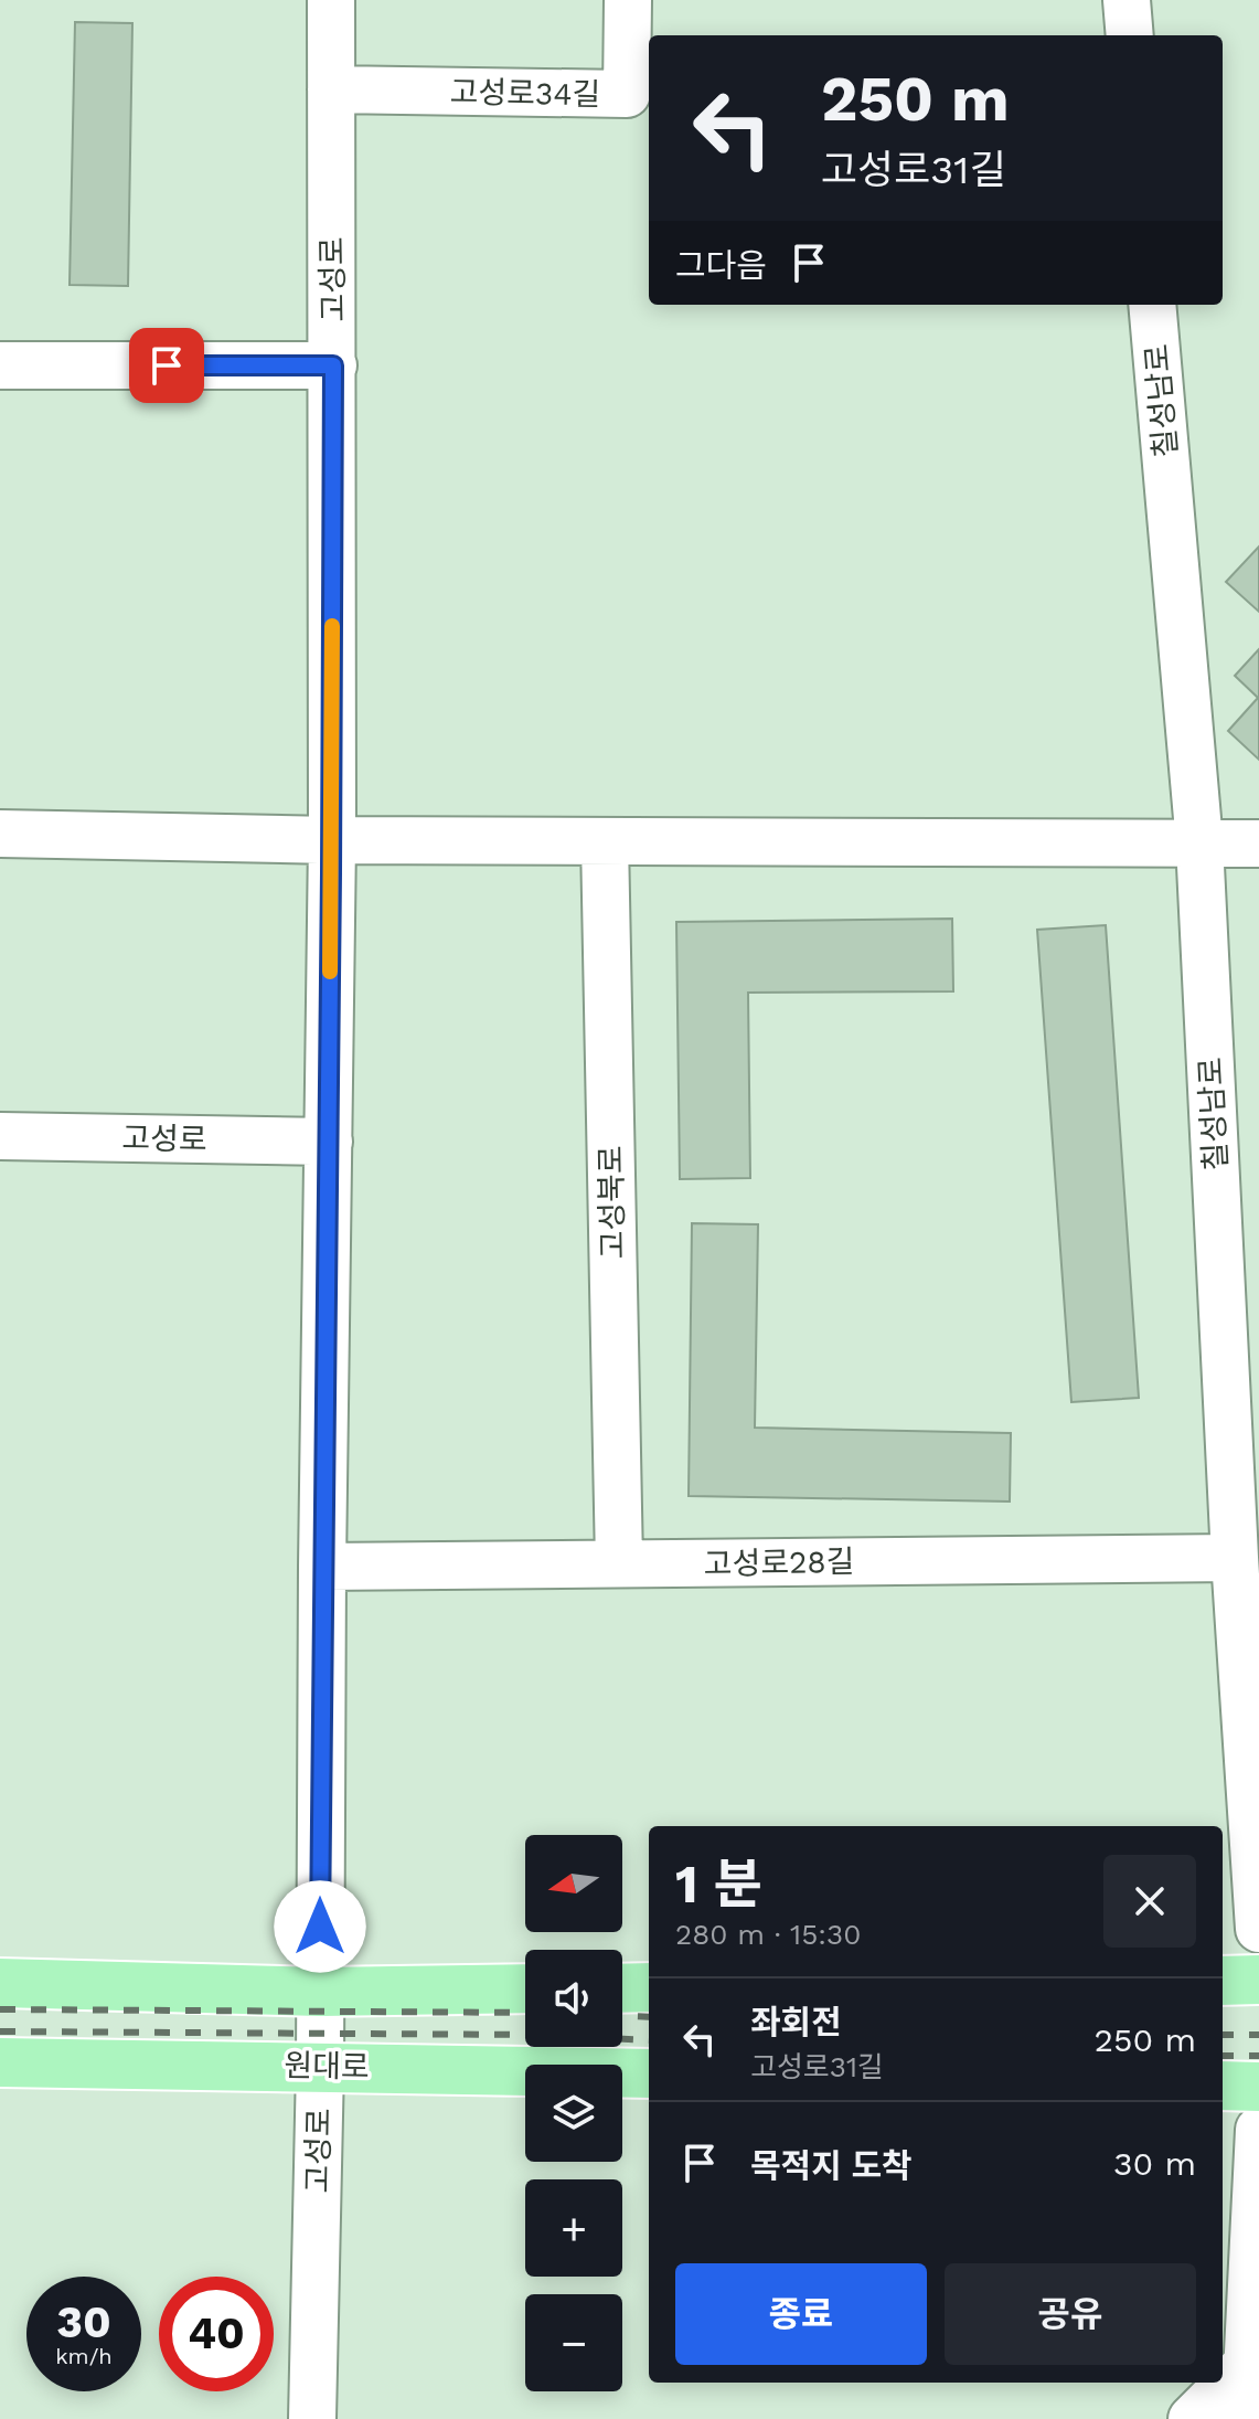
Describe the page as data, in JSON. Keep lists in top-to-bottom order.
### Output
{
  "streets": {
    "main road": ["원대로"],
    "street": [
      "고성로34길",
      "고성로",
      "칠성남로",
      "고성북로",
      "고성로28길"
    ]
  },
  "crossings": [
    ["고성로34길", "고성로"],
    ["고성로", "고성로28길"],
    ["고성로", "원대로"],
    ["칠성남로", "고성로28길"],
    ["고성북로", "고성로28길"]
  ],
  "north": "left",
  "page": {
    "turn": ["250 m", "고성로31길"],
    "then": "그다음",
    "heading": ["1 분", "280 m · 15:30"],
    "map_buttons": ["+", "−"],
    "list": [
      {
        "name": "좌회전",
        "note": "고성로31길",
        "value": "250 m"
      },
      {
        "name": "목적지 도착",
        "value": "30 m"
      }
    ],
    "buttons": ["종료", "공유"],
    "speed": "30 km/h",
    "limit": "40"
  }
}
